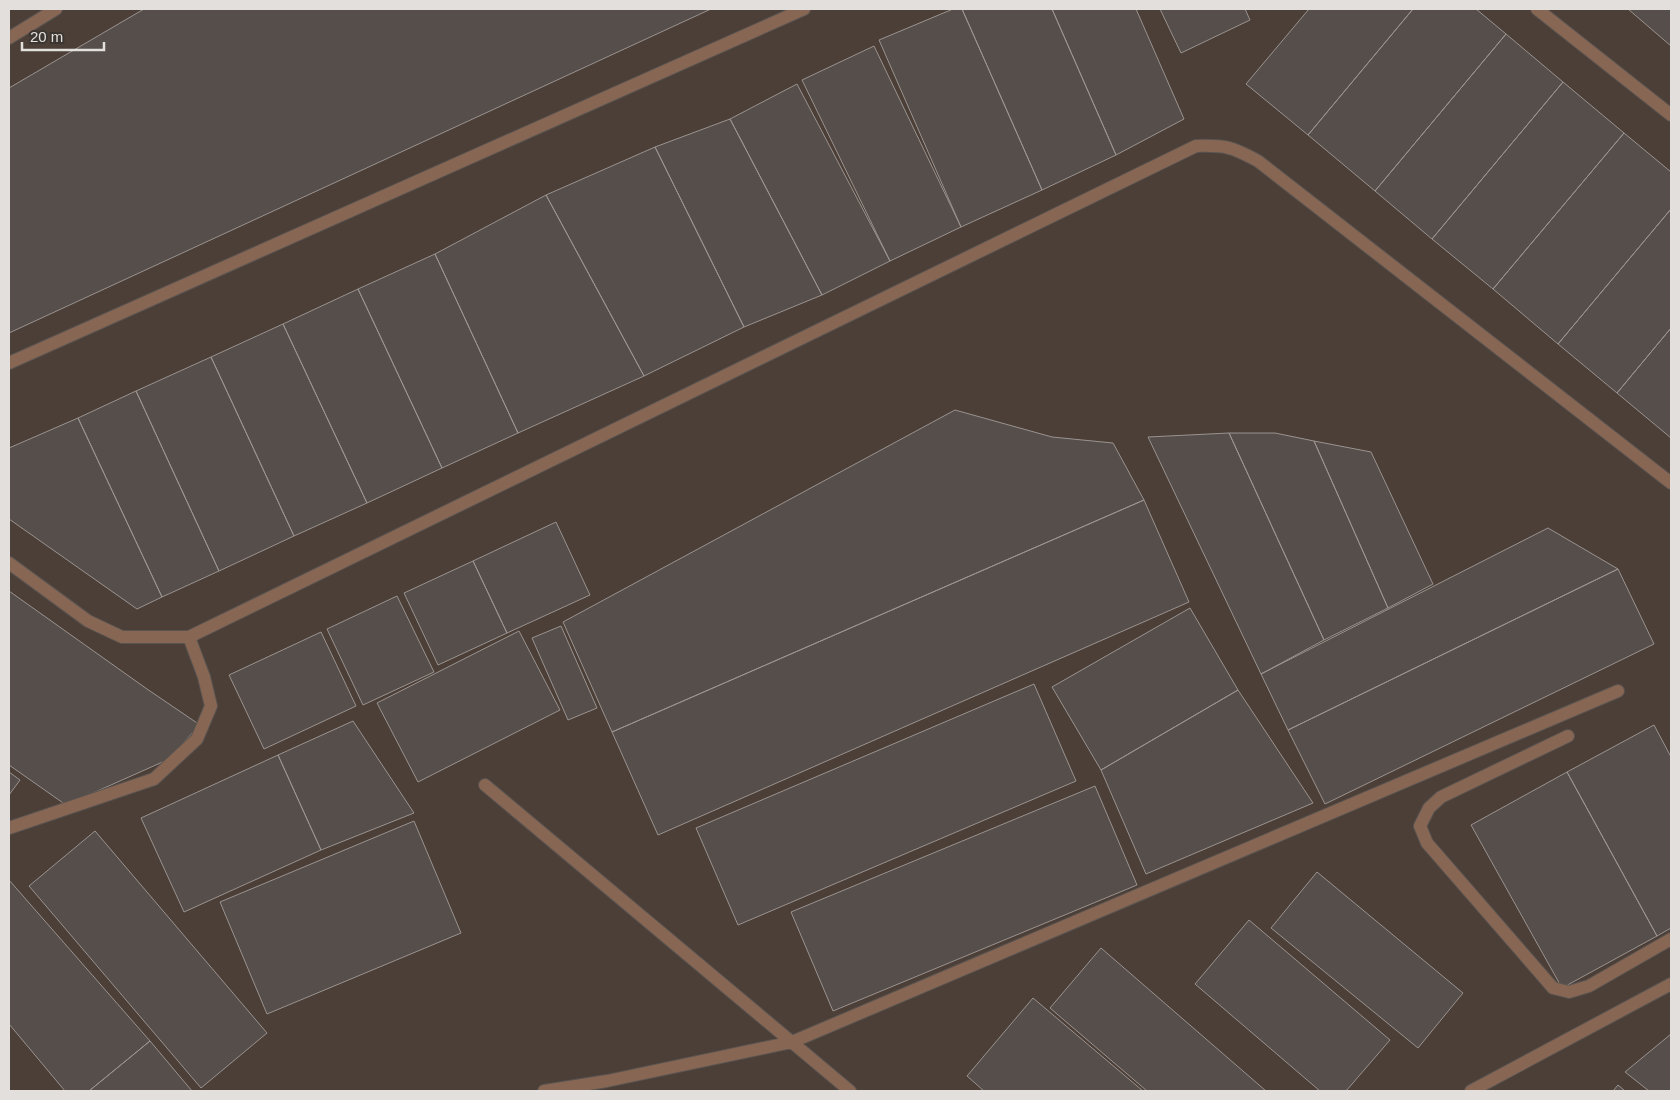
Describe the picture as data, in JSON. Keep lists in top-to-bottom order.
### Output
{
  "scale_bar": "20 m"
}
